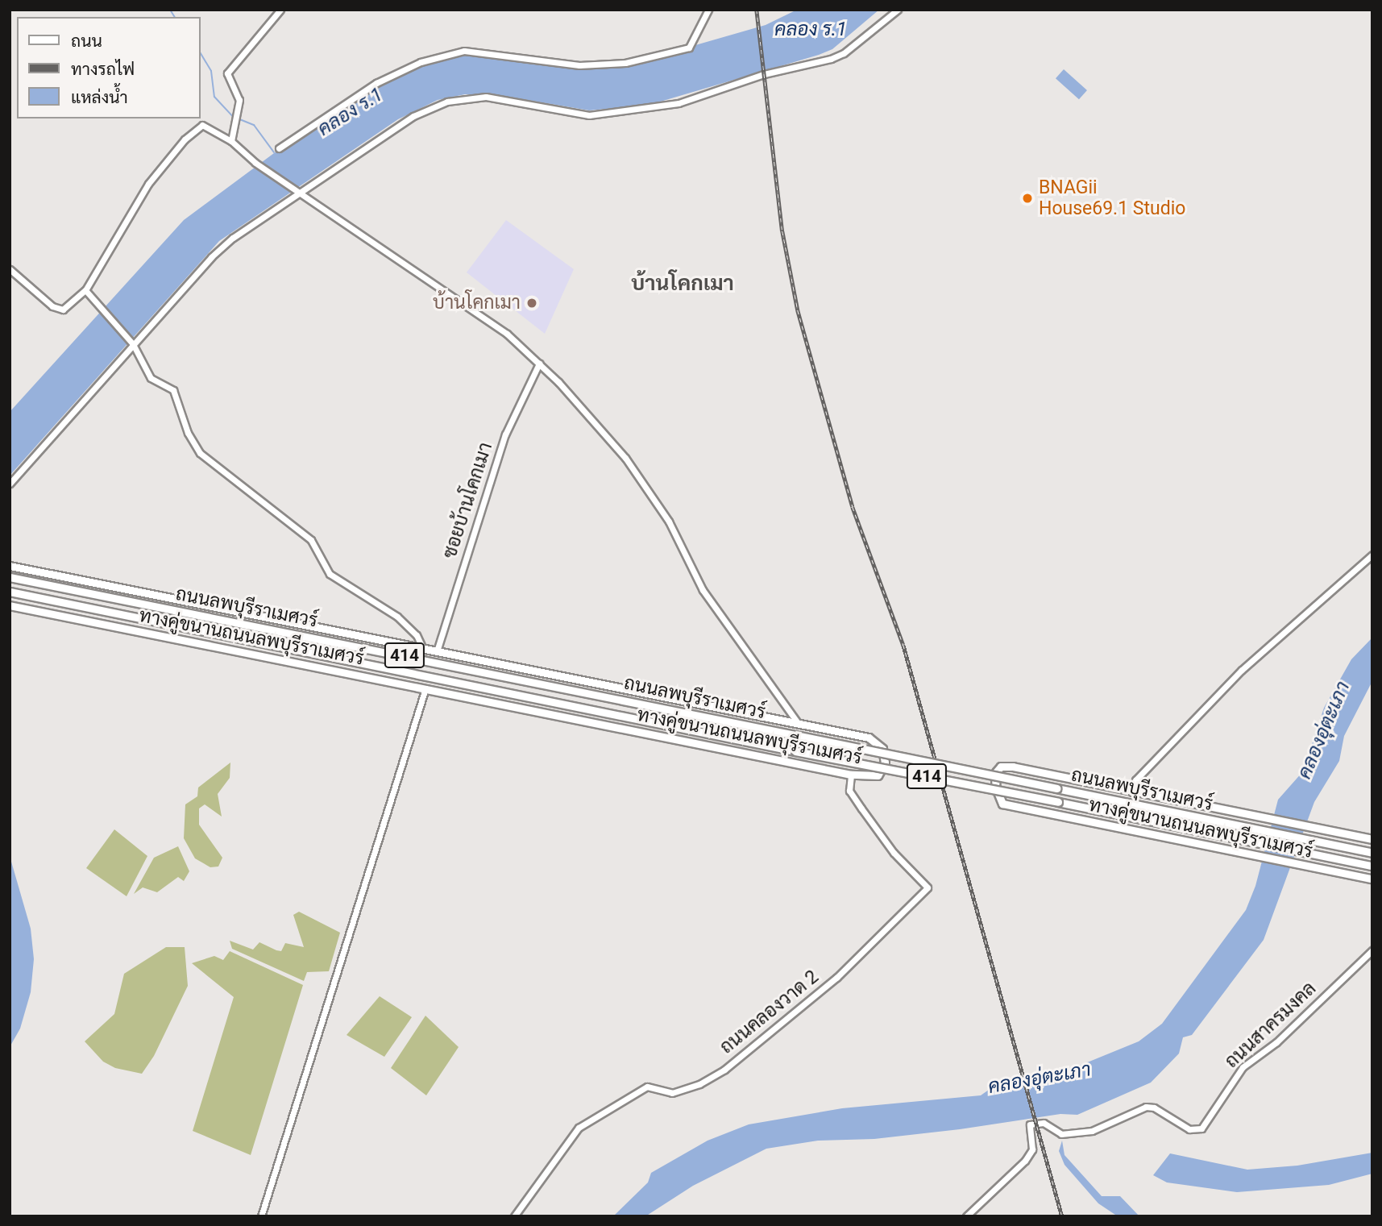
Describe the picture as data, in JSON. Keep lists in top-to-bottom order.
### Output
{
  "streets": {
    "main road": ["ถนนลพบุรีราเมศวร์", "ทางคู่ขนานถนนลพบุรีราเมศวร์", "414"],
    "street": ["ซอยบ้านโคกเมา", "ถนนคลองวาด 2", "ถนนสาครมงคล"]
  },
  "crossings": [
    ["ซอยบ้านโคกเมา", "ทางคู่ขนานถนนลพบุรีราเมศวร์"],
    ["ทางคู่ขนานถนนลพบุรีราเมศวร์", "ถนนคลองวาด 2"]
  ],
  "districts": ["บ้านโคกเมา"],
  "water": ["คลอง ร.1", "คลองอุ่ตะเภา"],
  "places": ["BNAGii House69.1 Studio", "บ้านโคกเมา"],
  "legend": ["ถนน", "ทางรถไฟ", "แหล่งน้ำ"]
}
